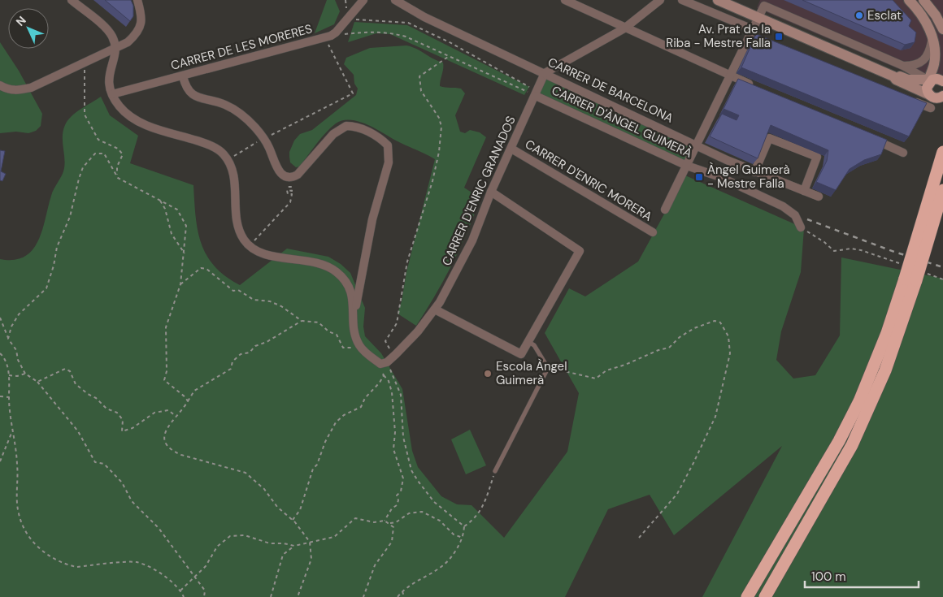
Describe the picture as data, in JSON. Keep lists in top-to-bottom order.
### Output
{
  "streets": {
    "street": [
      "CARRER DE LES MORERES",
      "CARRER DE BARCELONA",
      "CARRER D'ÀNGEL GUIMERÀ",
      "CARRER D'ENRIC MORERA",
      "CARRER D'ENRIC GRANADOS"
    ]
  },
  "crossings": [
    ["CARRER DE BARCELONA", "CARRER D'ENRIC GRANADOS"],
    ["CARRER D'ÀNGEL GUIMERÀ", "CARRER D'ENRIC GRANADOS"],
    ["CARRER D'ENRIC MORERA", "CARRER D'ENRIC GRANADOS"]
  ],
  "places": {
    "other": ["Esclat", "Escola Àngel Guimerà"],
    "transit": ["Av. Prat de la Riba - Mestre Falla", "Àngel Guimerà - Mestre Falla"]
  },
  "scale_bar": "100 m",
  "north": "top left"
}
